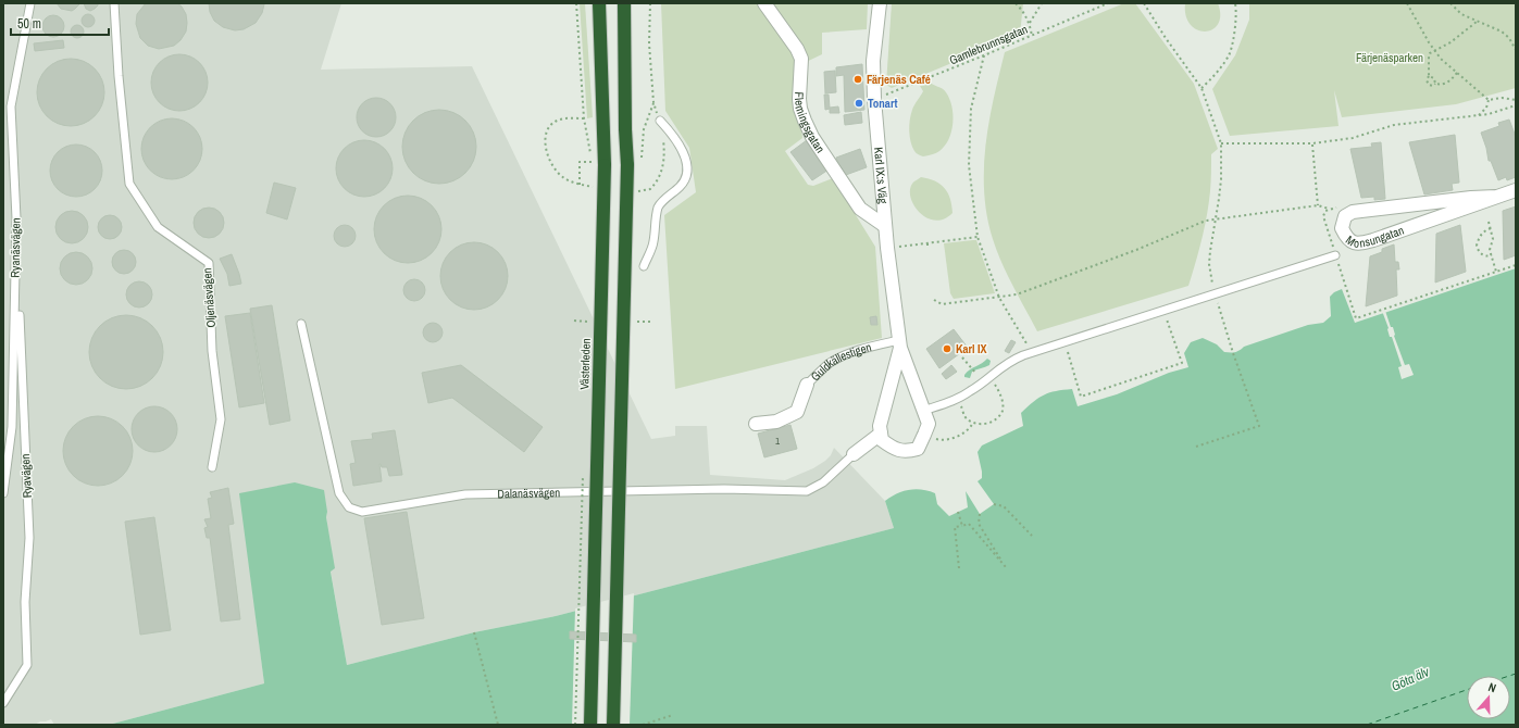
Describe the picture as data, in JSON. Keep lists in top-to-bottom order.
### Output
{
  "streets": {
    "highway": ["Västerleden"],
    "street": [
      "Flemingsgatan",
      "Karl IX:s Väg",
      "Monsungatan",
      "Guldkällestigen",
      "Dalanäsvägen"
    ],
    "lane": ["Ryanäsvägen", "Oljenäsvägen", "Ryavägen"],
    "path": ["Gamlebrunnsgatan"]
  },
  "crossings": [
    ["Gamlebrunnsgatan", "Karl IX:s Väg"],
    ["Flemingsgatan", "Karl IX:s Väg"],
    ["Karl IX:s Väg", "Guldkällestigen"],
    ["Karl IX:s Väg", "Dalanäsvägen"],
    ["Ryanäsvägen", "Ryavägen"]
  ],
  "water": ["Göta älv"],
  "parks": ["Färjenäsparken"],
  "places": ["Färjenäs Café", "Tonart", "Karl IX"],
  "house_numbers": ["1"],
  "scale_bar": "50 m",
  "north": "top"
}
